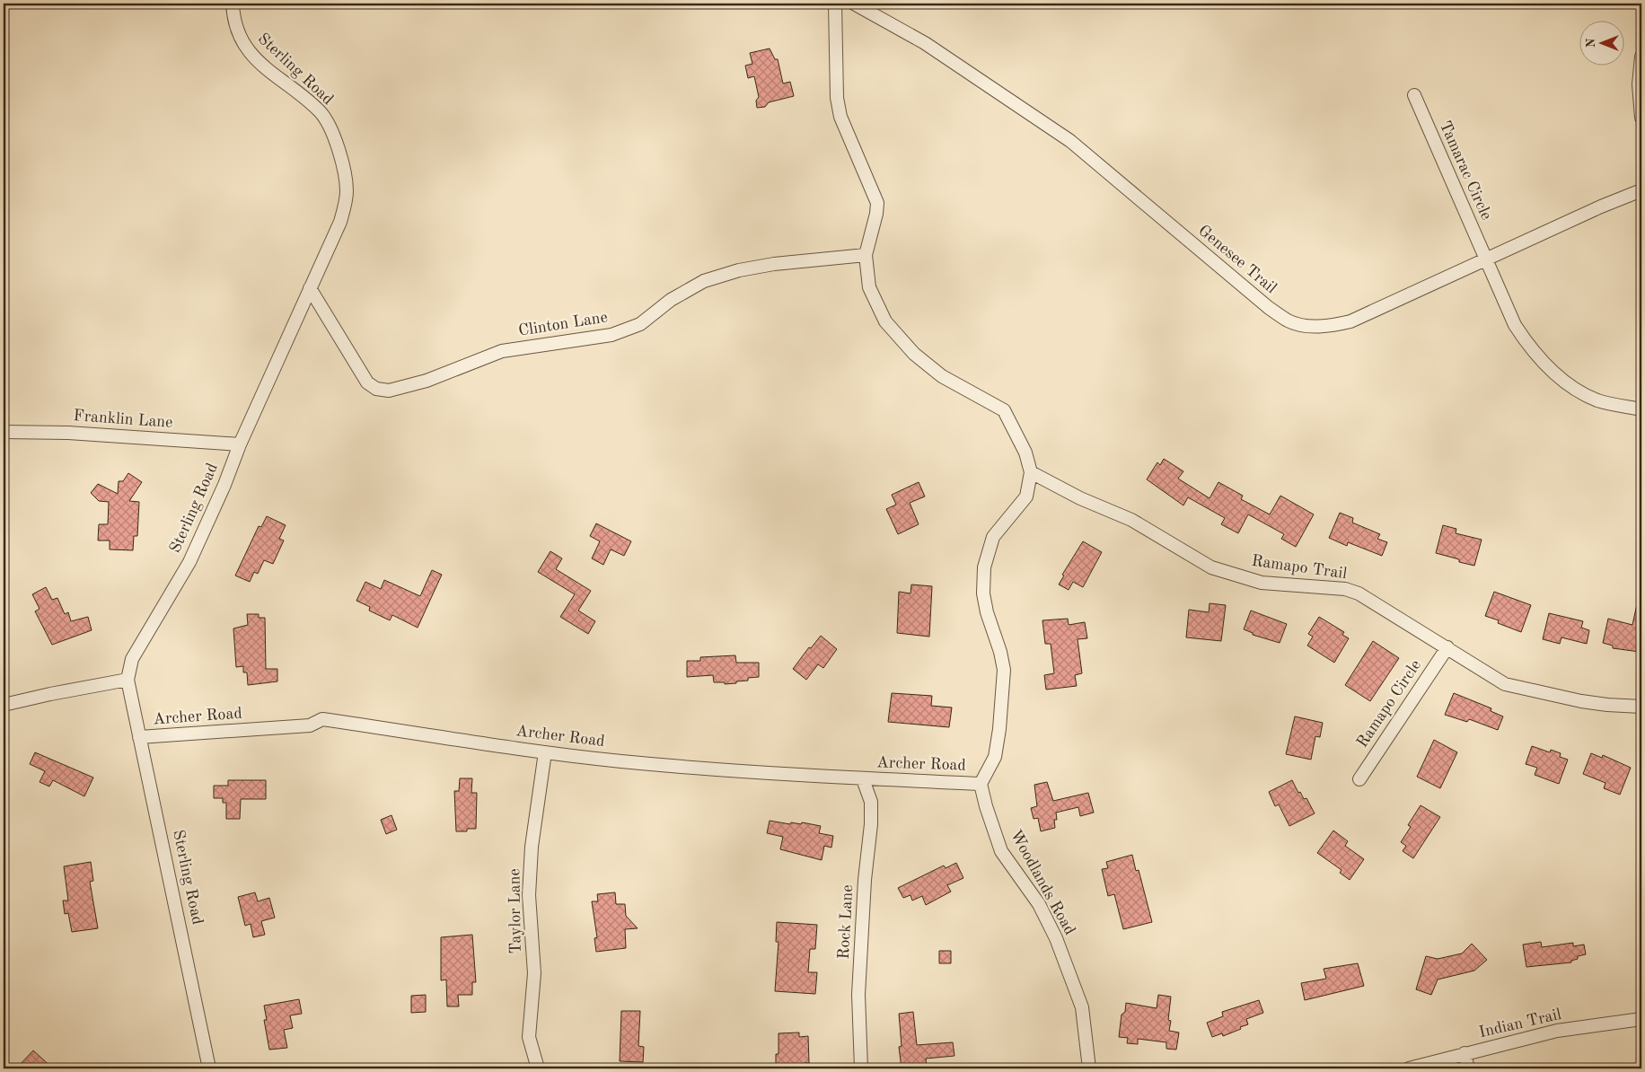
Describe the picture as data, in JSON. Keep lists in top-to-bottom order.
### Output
{
  "streets": {
    "street": [
      "Sterling Road",
      "Tamarac Circle",
      "Genesee Trail",
      "Clinton Lane",
      "Franklin Lane",
      "Ramapo Trail",
      "Ramapo Circle",
      "Archer Road",
      "Woodlands Road",
      "Taylor Lane",
      "Rock Lane",
      "Indian Trail"
    ]
  },
  "crossings": [
    ["Sterling Road", "Clinton Lane"],
    ["Sterling Road", "Franklin Lane"],
    ["Sterling Road", "Archer Road"],
    ["Tamarac Circle", "Genesee Trail"],
    ["Ramapo Trail", "Ramapo Circle"],
    ["Archer Road", "Woodlands Road"],
    ["Archer Road", "Taylor Lane"],
    ["Archer Road", "Rock Lane"]
  ],
  "north": "left"
}
